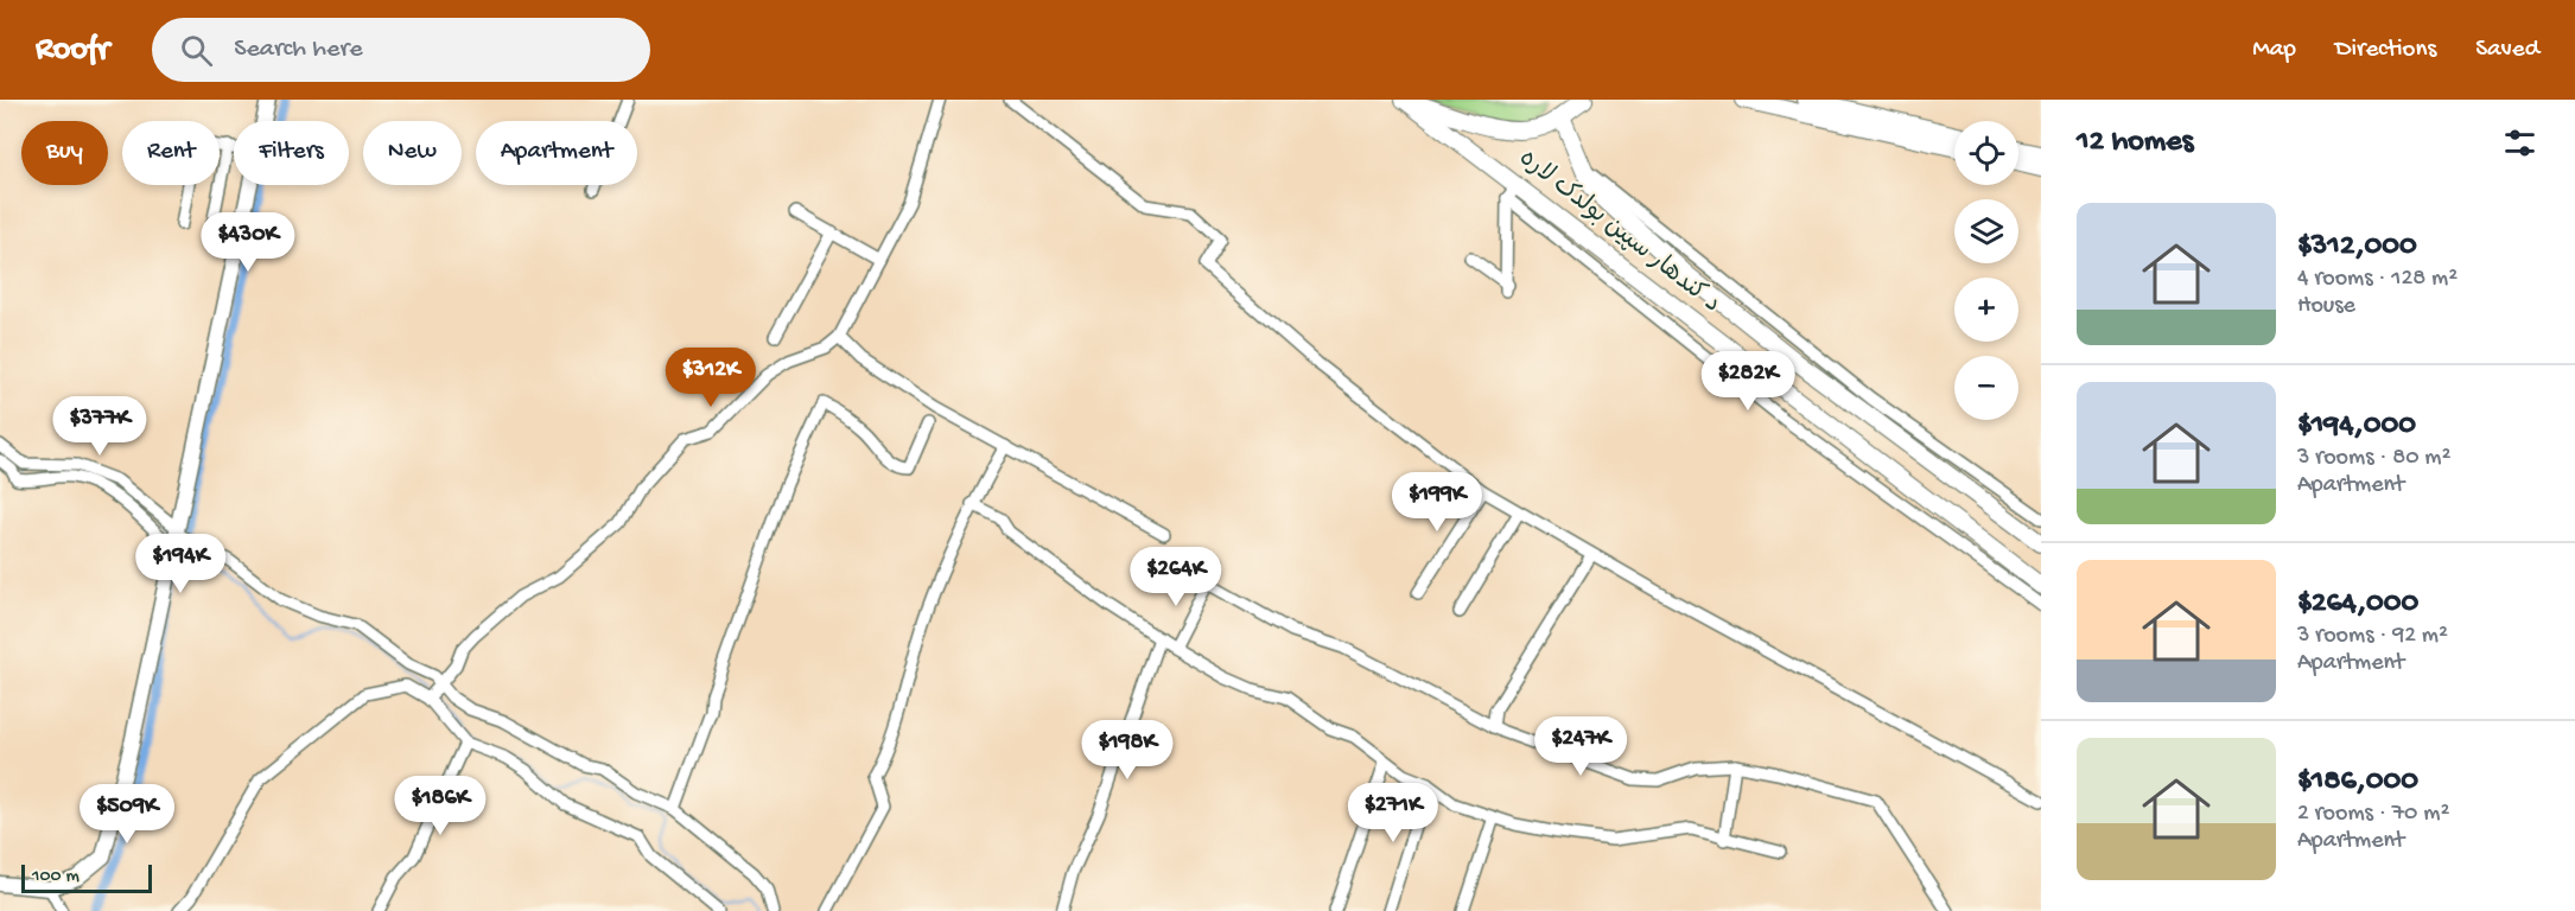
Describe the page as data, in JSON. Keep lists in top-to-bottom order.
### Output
{
  "streets": {
    "highway": ["د کندهار سپین بولدک لاره"]
  },
  "scale_bar": "100 m",
  "page": {
    "header": "Roofr",
    "search": "Search here",
    "nav": ["Map", "Directions", "Saved"],
    "heading": "12 homes",
    "map_buttons": ["+", "−"],
    "chip": [
      "Buy",
      "Rent",
      "Filters",
      "New",
      "Apartment"
    ],
    "list": [
      {
        "name": "$312,000",
        "note": "4 rooms · 128 m² · House"
      },
      {
        "name": "$194,000",
        "note": "3 rooms · 80 m² · Apartment"
      },
      {
        "name": "$264,000",
        "note": "3 rooms · 92 m² · Apartment"
      },
      {
        "name": "$186,000",
        "note": "2 rooms · 70 m² · Apartment"
      }
    ],
    "price": [
      "$430K",
      "$312K",
      "$282K",
      "$377K",
      "$199K",
      "$194K",
      "$264K",
      "$247K",
      "$198K",
      "$186K",
      "$271K",
      "$509K"
    ],
    "scale": "100 m"
  }
}
